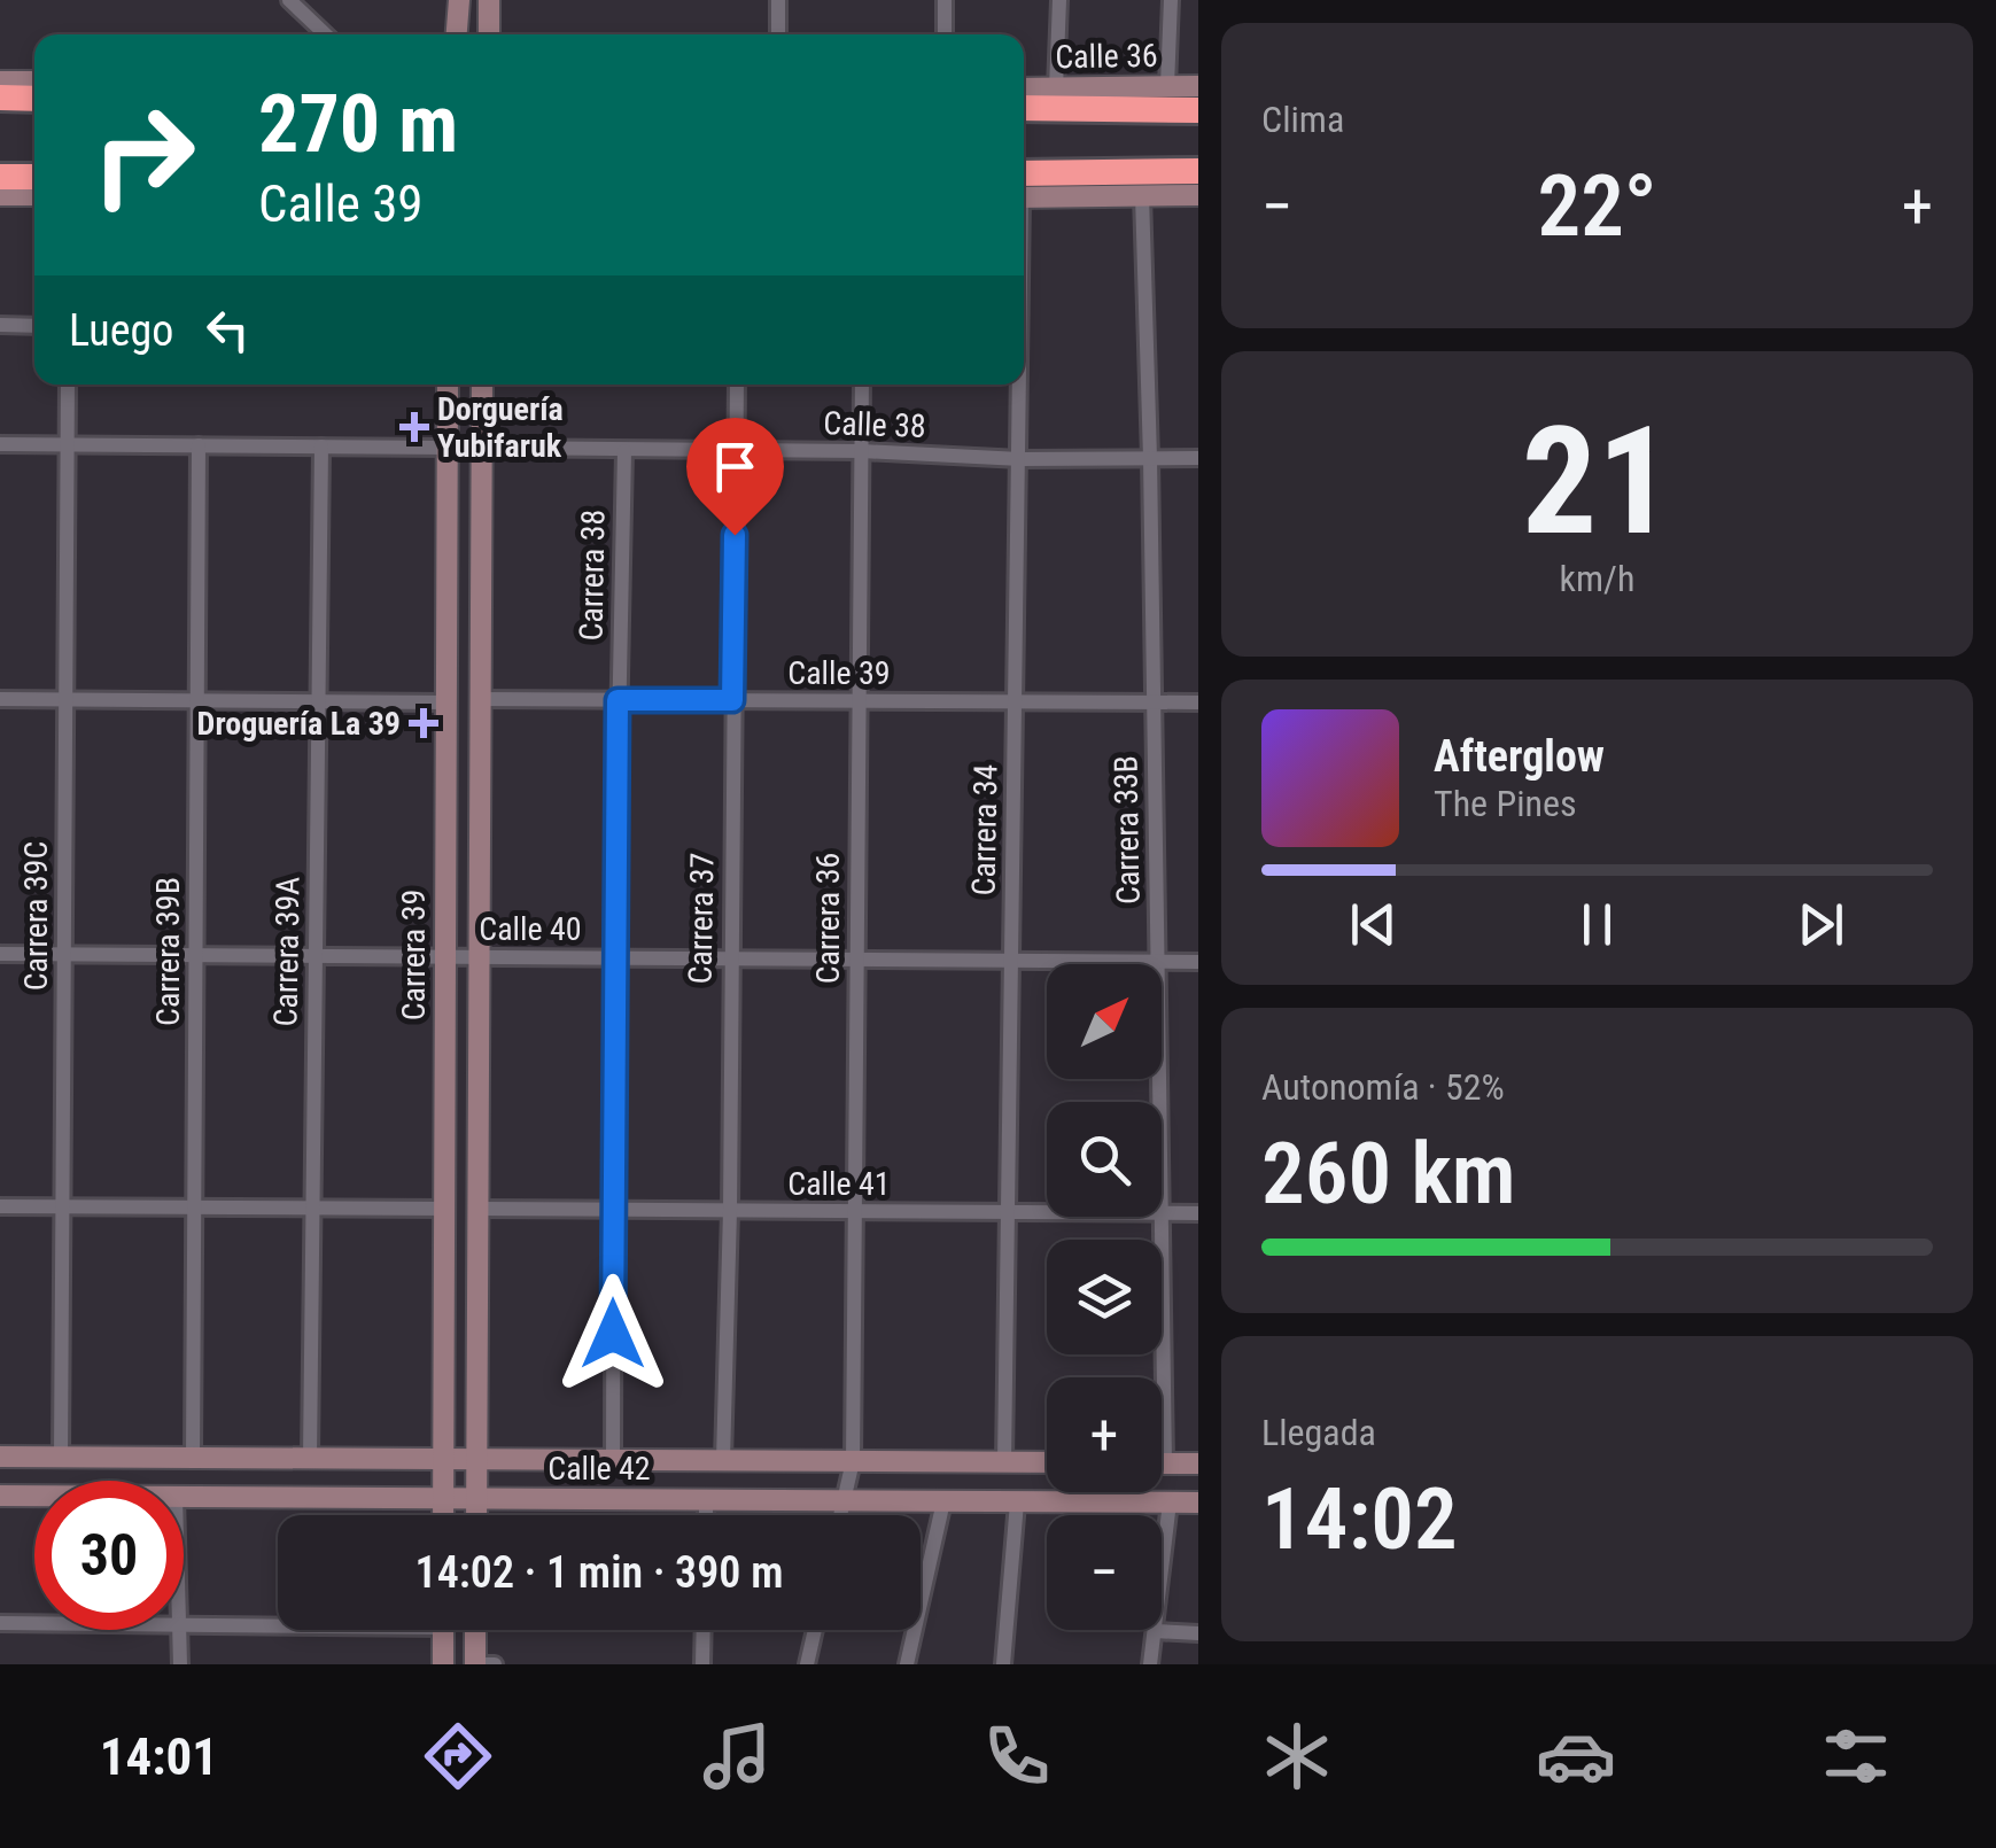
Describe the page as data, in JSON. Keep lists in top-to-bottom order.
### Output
{
  "streets": {
    "street": [
      "Calle 36",
      "Calle 38",
      "Carrera 38",
      "Calle 39",
      "Carrera 34",
      "Carrera 33B",
      "Carrera 39C",
      "Carrera 37",
      "Carrera 36",
      "Calle 40",
      "Carrera 39B",
      "Carrera 39A",
      "Carrera 39",
      "Calle 41",
      "Calle 42"
    ]
  },
  "crossings": [
    ["Calle 38", "Carrera 38"],
    ["Calle 38", "Carrera 34"],
    ["Calle 38", "Carrera 33B"],
    ["Calle 38", "Carrera 37"],
    ["Calle 38", "Carrera 36"],
    ["Calle 38", "Carrera 39"],
    ["Carrera 38", "Calle 39"],
    ["Carrera 38", "Calle 40"],
    ["Carrera 38", "Calle 41"],
    ["Carrera 38", "Calle 42"],
    ["Calle 39", "Carrera 34"],
    ["Calle 39", "Carrera 33B"],
    ["Calle 39", "Carrera 37"],
    ["Calle 39", "Carrera 36"],
    ["Calle 39", "Carrera 39"],
    ["Carrera 34", "Calle 40"],
    ["Carrera 34", "Calle 41"],
    ["Carrera 34", "Calle 42"],
    ["Carrera 33B", "Calle 40"],
    ["Carrera 33B", "Calle 41"],
    ["Carrera 39C", "Calle 40"],
    ["Carrera 39C", "Calle 42"],
    ["Carrera 37", "Calle 40"],
    ["Carrera 37", "Calle 41"],
    ["Carrera 37", "Calle 42"],
    ["Carrera 36", "Calle 40"],
    ["Carrera 36", "Calle 41"],
    ["Carrera 36", "Calle 42"],
    ["Calle 40", "Carrera 39B"],
    ["Calle 40", "Carrera 39A"],
    ["Calle 40", "Carrera 39"],
    ["Carrera 39B", "Calle 42"],
    ["Carrera 39A", "Calle 42"],
    ["Carrera 39", "Calle 41"],
    ["Carrera 39", "Calle 42"]
  ],
  "places": {
    "health": ["Dorguería Yubifaruk", "Droguería La 39"]
  },
  "north": "top right",
  "page": {
    "tile": [
      "Clima",
      ["21", "km/h"],
      ["Autonomía · 52%", "260 km"],
      ["Llegada", "14:02"]
    ],
    "turn": ["270 m", "Calle 39"],
    "heat": ["−", "22°", "+"],
    "then": "Luego",
    "song": ["Afterglow", "The Pines"],
    "map_buttons": ["+", "−"],
    "limit": "30",
    "trip": "14:02 · 1 min · 390 m",
    "tabs": "14:01"
  }
}
